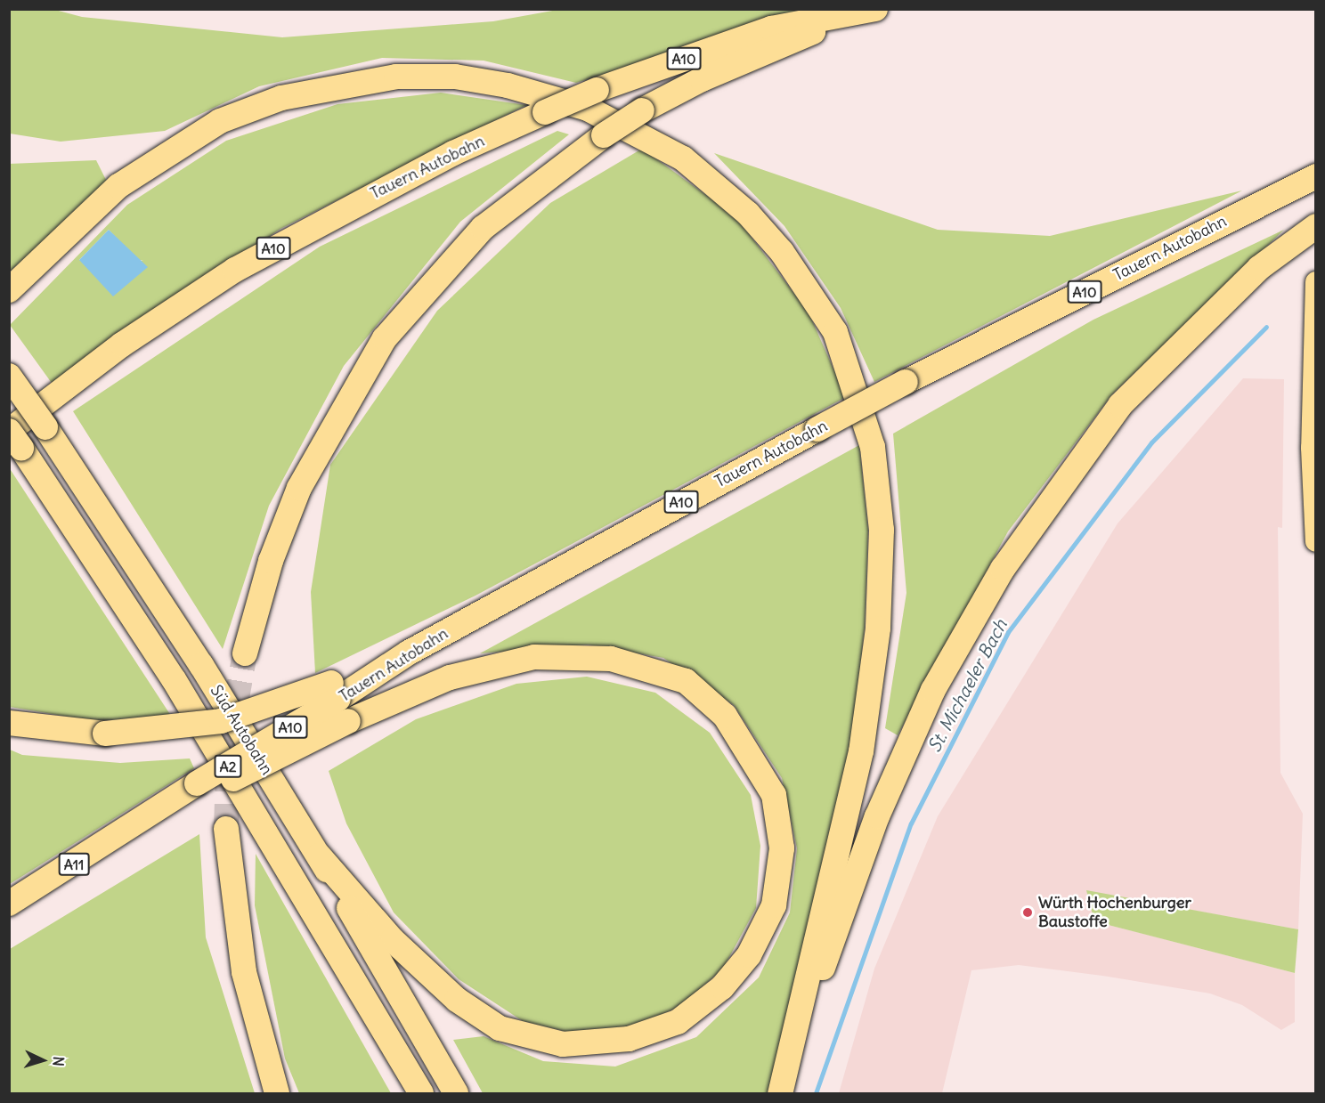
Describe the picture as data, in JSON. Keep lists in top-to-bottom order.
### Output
{
  "streets": {
    "highway": [
      "A10",
      "Tauern Autobahn",
      "Süd Autobahn",
      "A2",
      "A11"
    ]
  },
  "crossings": [
    ["Tauern Autobahn", "Süd Autobahn"],
    ["Tauern Autobahn", "A11"]
  ],
  "water": ["St. Michaeler Bach"],
  "places": ["Würth Hochenburger Baustoffe"],
  "north": "right"
}
